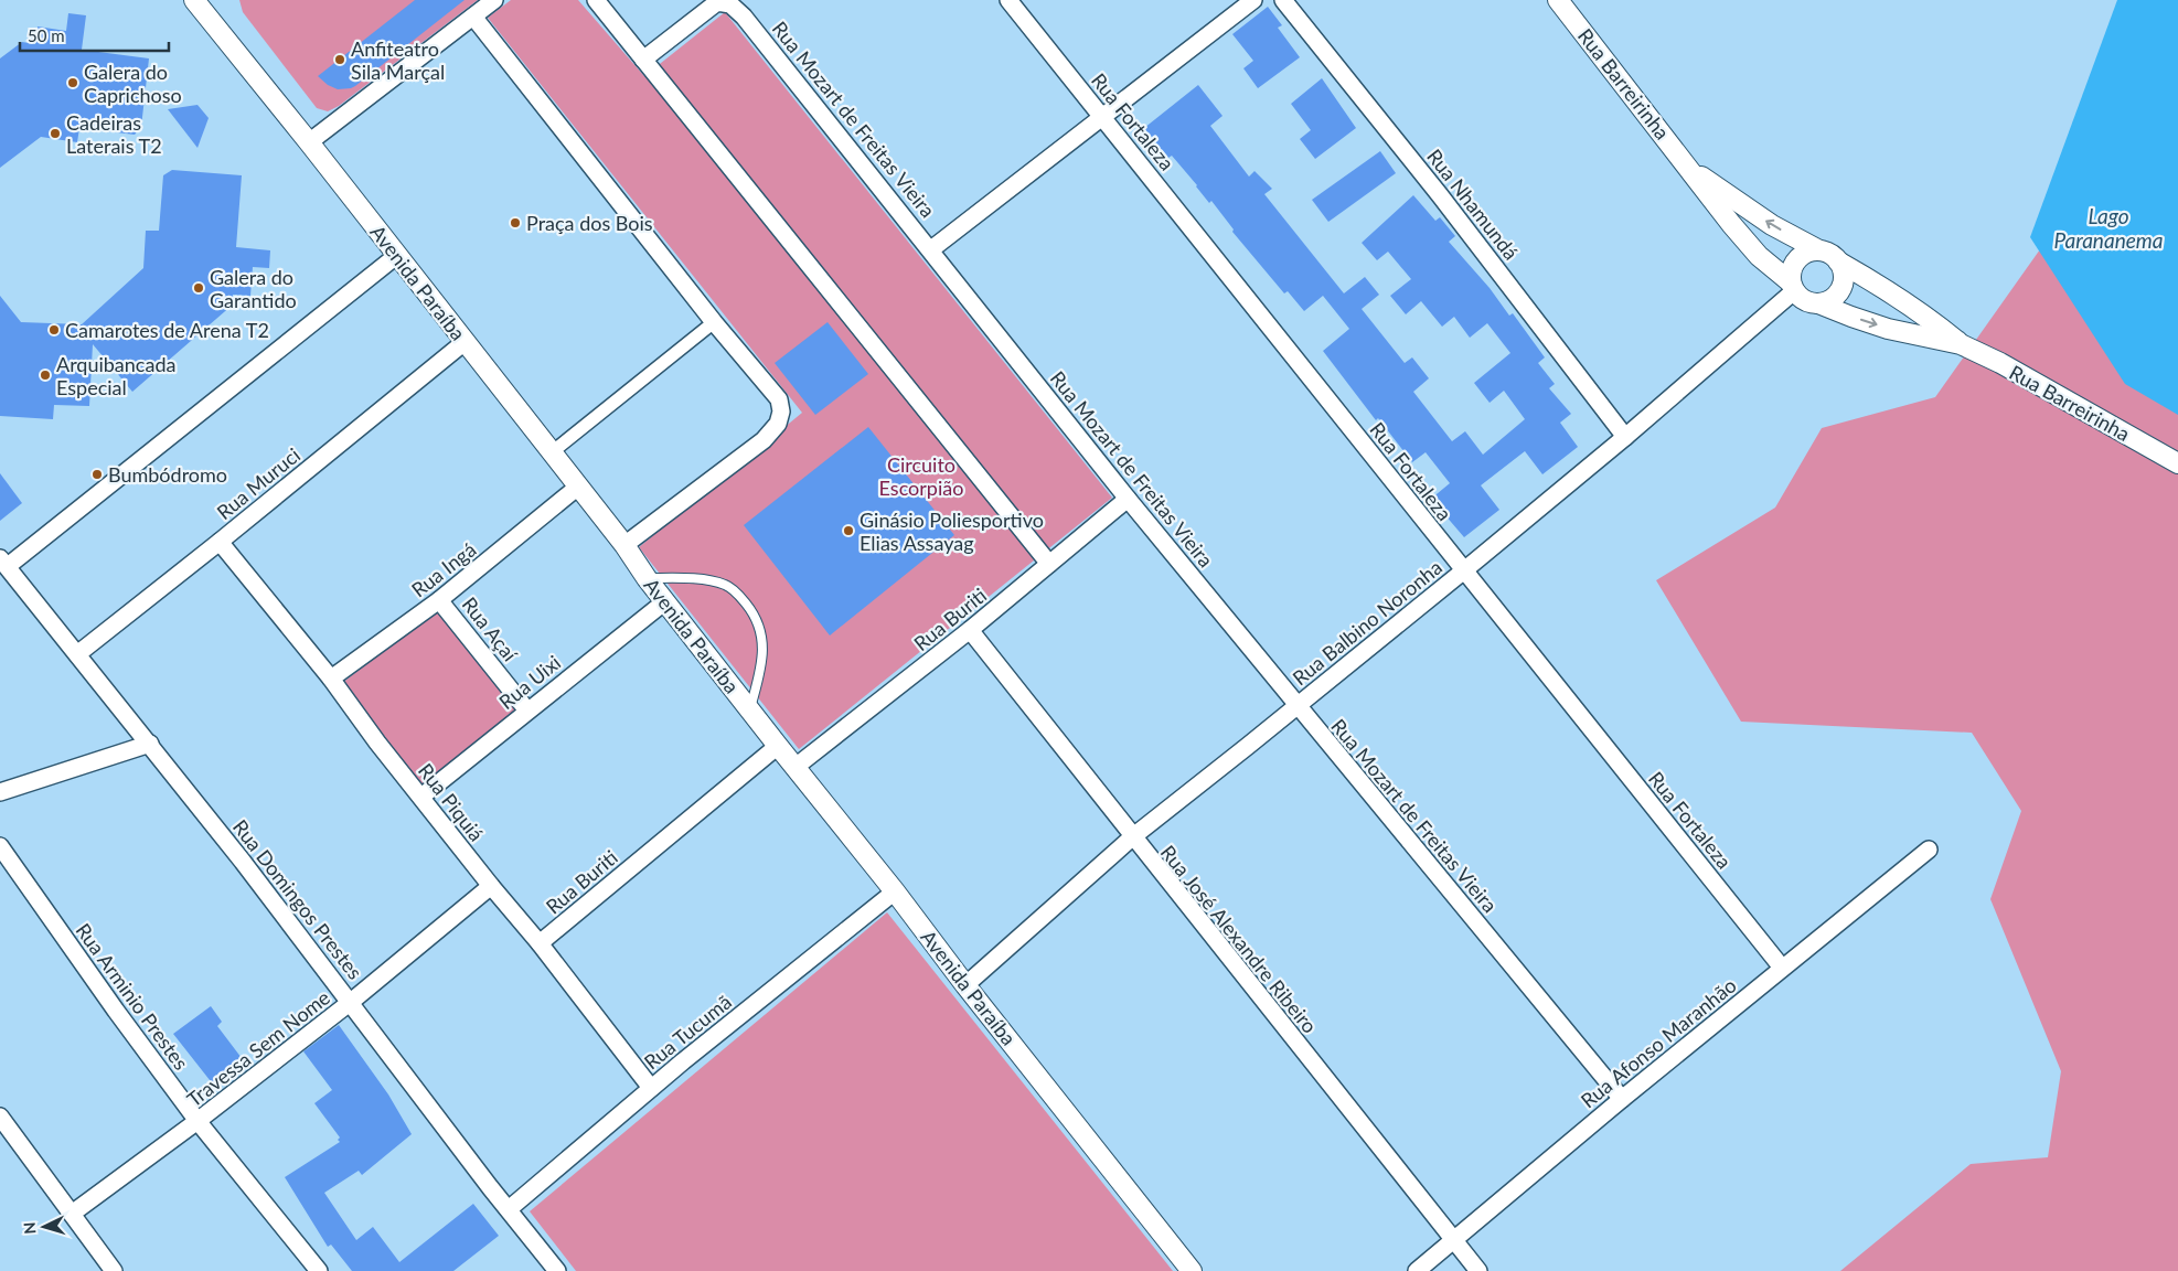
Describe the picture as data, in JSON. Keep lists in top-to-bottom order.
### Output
{
  "streets": {
    "street": [
      "Rua Barreirinha",
      "Rua Mozart de Freitas Vieira",
      "Rua Fortaleza",
      "Rua Nhamundá",
      "Avenida Paraíba",
      "Rua Muruci",
      "Rua Ingá",
      "Rua Buriti",
      "Rua Balbino Noronha",
      "Rua Açaí",
      "Rua Uixi",
      "Rua Piquiá",
      "Rua Domingos Prestes",
      "Rua José Alexandre Ribeiro",
      "Rua Arminio Prestes",
      "Rua Tucumã",
      "Rua Afonso Maranhão",
      "Travessa Sem Nome"
    ]
  },
  "crossings": [
    ["Rua Barreirinha", "Rua Balbino Noronha"],
    ["Rua Mozart de Freitas Vieira", "Rua Buriti"],
    ["Rua Mozart de Freitas Vieira", "Rua Balbino Noronha"],
    ["Rua Mozart de Freitas Vieira", "Rua Afonso Maranhão"],
    ["Rua Fortaleza", "Rua Balbino Noronha"],
    ["Rua Fortaleza", "Rua Afonso Maranhão"],
    ["Rua Nhamundá", "Rua Balbino Noronha"],
    ["Avenida Paraíba", "Rua Muruci"],
    ["Avenida Paraíba", "Rua Ingá"],
    ["Avenida Paraíba", "Rua Buriti"],
    ["Avenida Paraíba", "Rua Balbino Noronha"],
    ["Avenida Paraíba", "Rua Uixi"],
    ["Avenida Paraíba", "Rua Tucumã"],
    ["Rua Muruci", "Rua Piquiá"],
    ["Rua Muruci", "Rua Domingos Prestes"],
    ["Rua Ingá", "Rua Açaí"],
    ["Rua Ingá", "Rua Piquiá"],
    ["Rua Buriti", "Rua Piquiá"],
    ["Rua Buriti", "Rua José Alexandre Ribeiro"],
    ["Rua Balbino Noronha", "Rua José Alexandre Ribeiro"],
    ["Rua Açaí", "Rua Uixi"],
    ["Rua Uixi", "Rua Piquiá"],
    ["Rua Piquiá", "Rua Tucumã"],
    ["Rua Piquiá", "Travessa Sem Nome"],
    ["Rua Domingos Prestes", "Rua Tucumã"],
    ["Rua Domingos Prestes", "Travessa Sem Nome"],
    ["Rua José Alexandre Ribeiro", "Rua Afonso Maranhão"],
    ["Rua Arminio Prestes", "Travessa Sem Nome"]
  ],
  "water": ["Lago Parananema"],
  "parks": ["Circuito Escorpião"],
  "places": [
    "Anfiteatro Sila Marçal",
    "Galera do Caprichoso",
    "Cadeiras Laterais T2",
    "Praça dos Bois",
    "Galera do Garantido",
    "Camarotes de Arena T2",
    "Arquibancada Especial",
    "Bumbódromo",
    "Ginásio Poliesportivo Elias Assayag"
  ],
  "scale_bar": "50 m",
  "north": "left"
}
